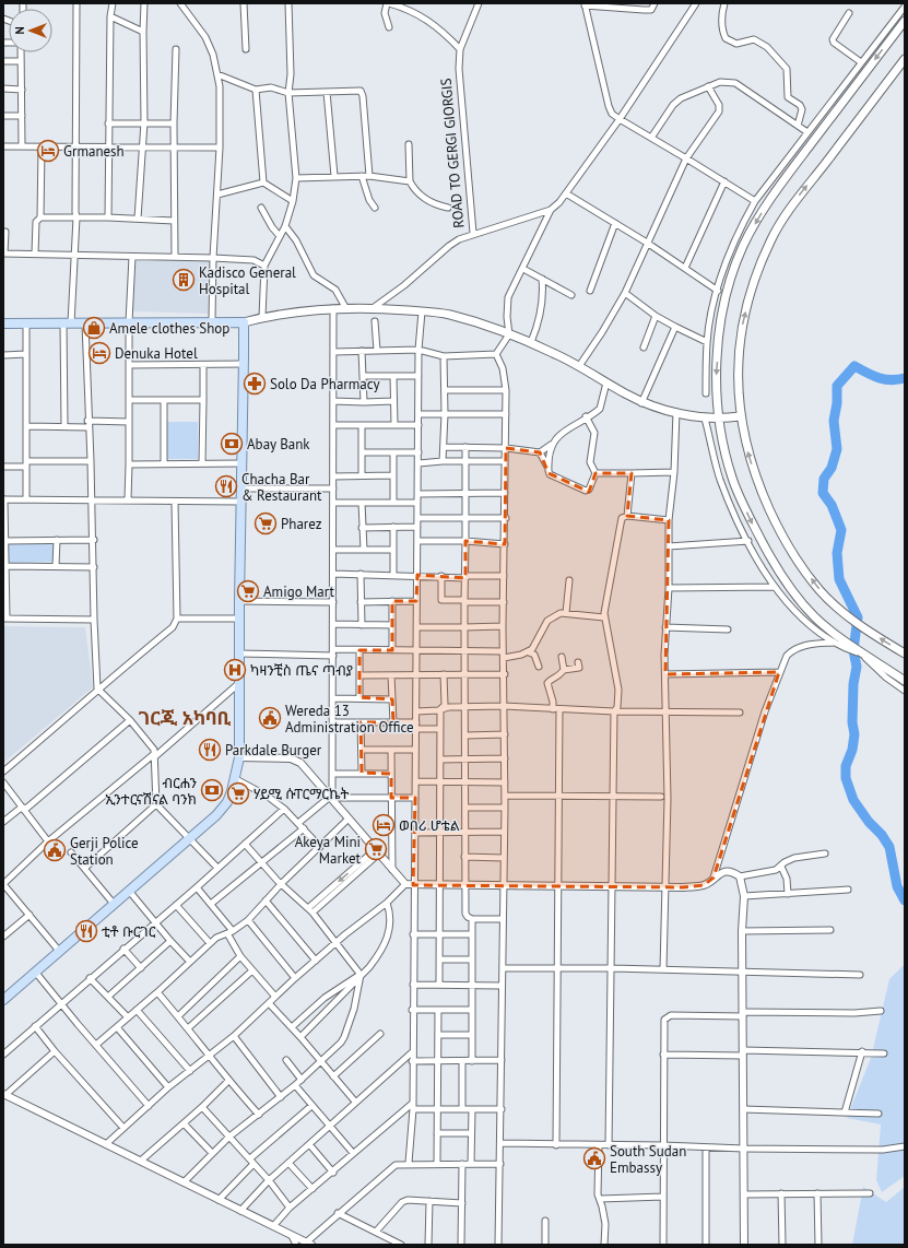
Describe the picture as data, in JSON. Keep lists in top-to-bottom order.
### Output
{
  "streets": {
    "street": ["ROAD TO GERGI GIORGIS"]
  },
  "districts": ["ገርጂ አካባቢ"],
  "places": {
    "hotel": ["Grmanesh", "Denuka Hotel", "ወበሪ ሆቴል"],
    "building": ["Kadisco General Hospital"],
    "shop": ["Amele clothes Shop"],
    "pharmacy": ["Solo Da Pharmacy"],
    "bank": ["Abay Bank", "ብርሐን ኢንተርናሽናል ባንክ"],
    "restaurant": ["Chacha Bar & Restaurant", "Parkdale Burger", "ቲቶ ቡርገር"],
    "supermarket": [
      "Pharez",
      "Amigo Mart",
      "ሃይሚ ሱፐርማርኬት",
      "Akeya Mini Market"
    ],
    "hospital": ["ካዛንቺስ ጤና ጣብያ"],
    "public building": ["Wereda 13 Administration Office", "Gerji Police Station", "South Sudan Embassy"]
  },
  "north": "left"
}
